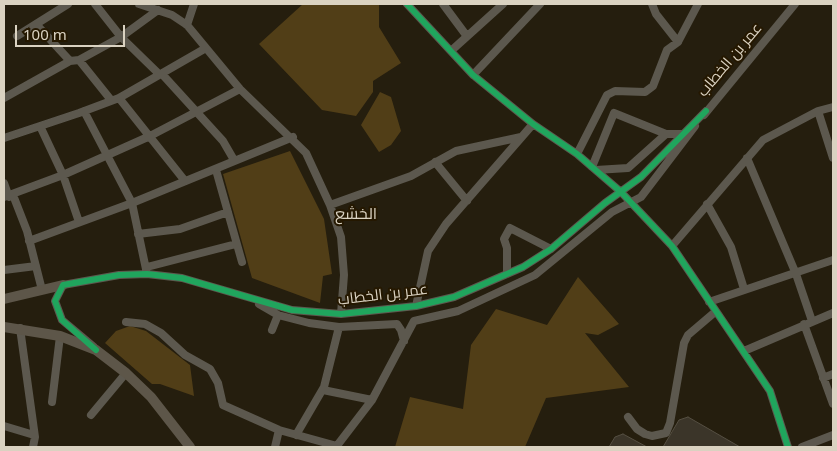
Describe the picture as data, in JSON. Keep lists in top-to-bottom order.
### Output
{
  "streets": {
    "street": ["عمر بن الخطاب"]
  },
  "districts": ["الخشع"],
  "scale_bar": "100 m"
}
